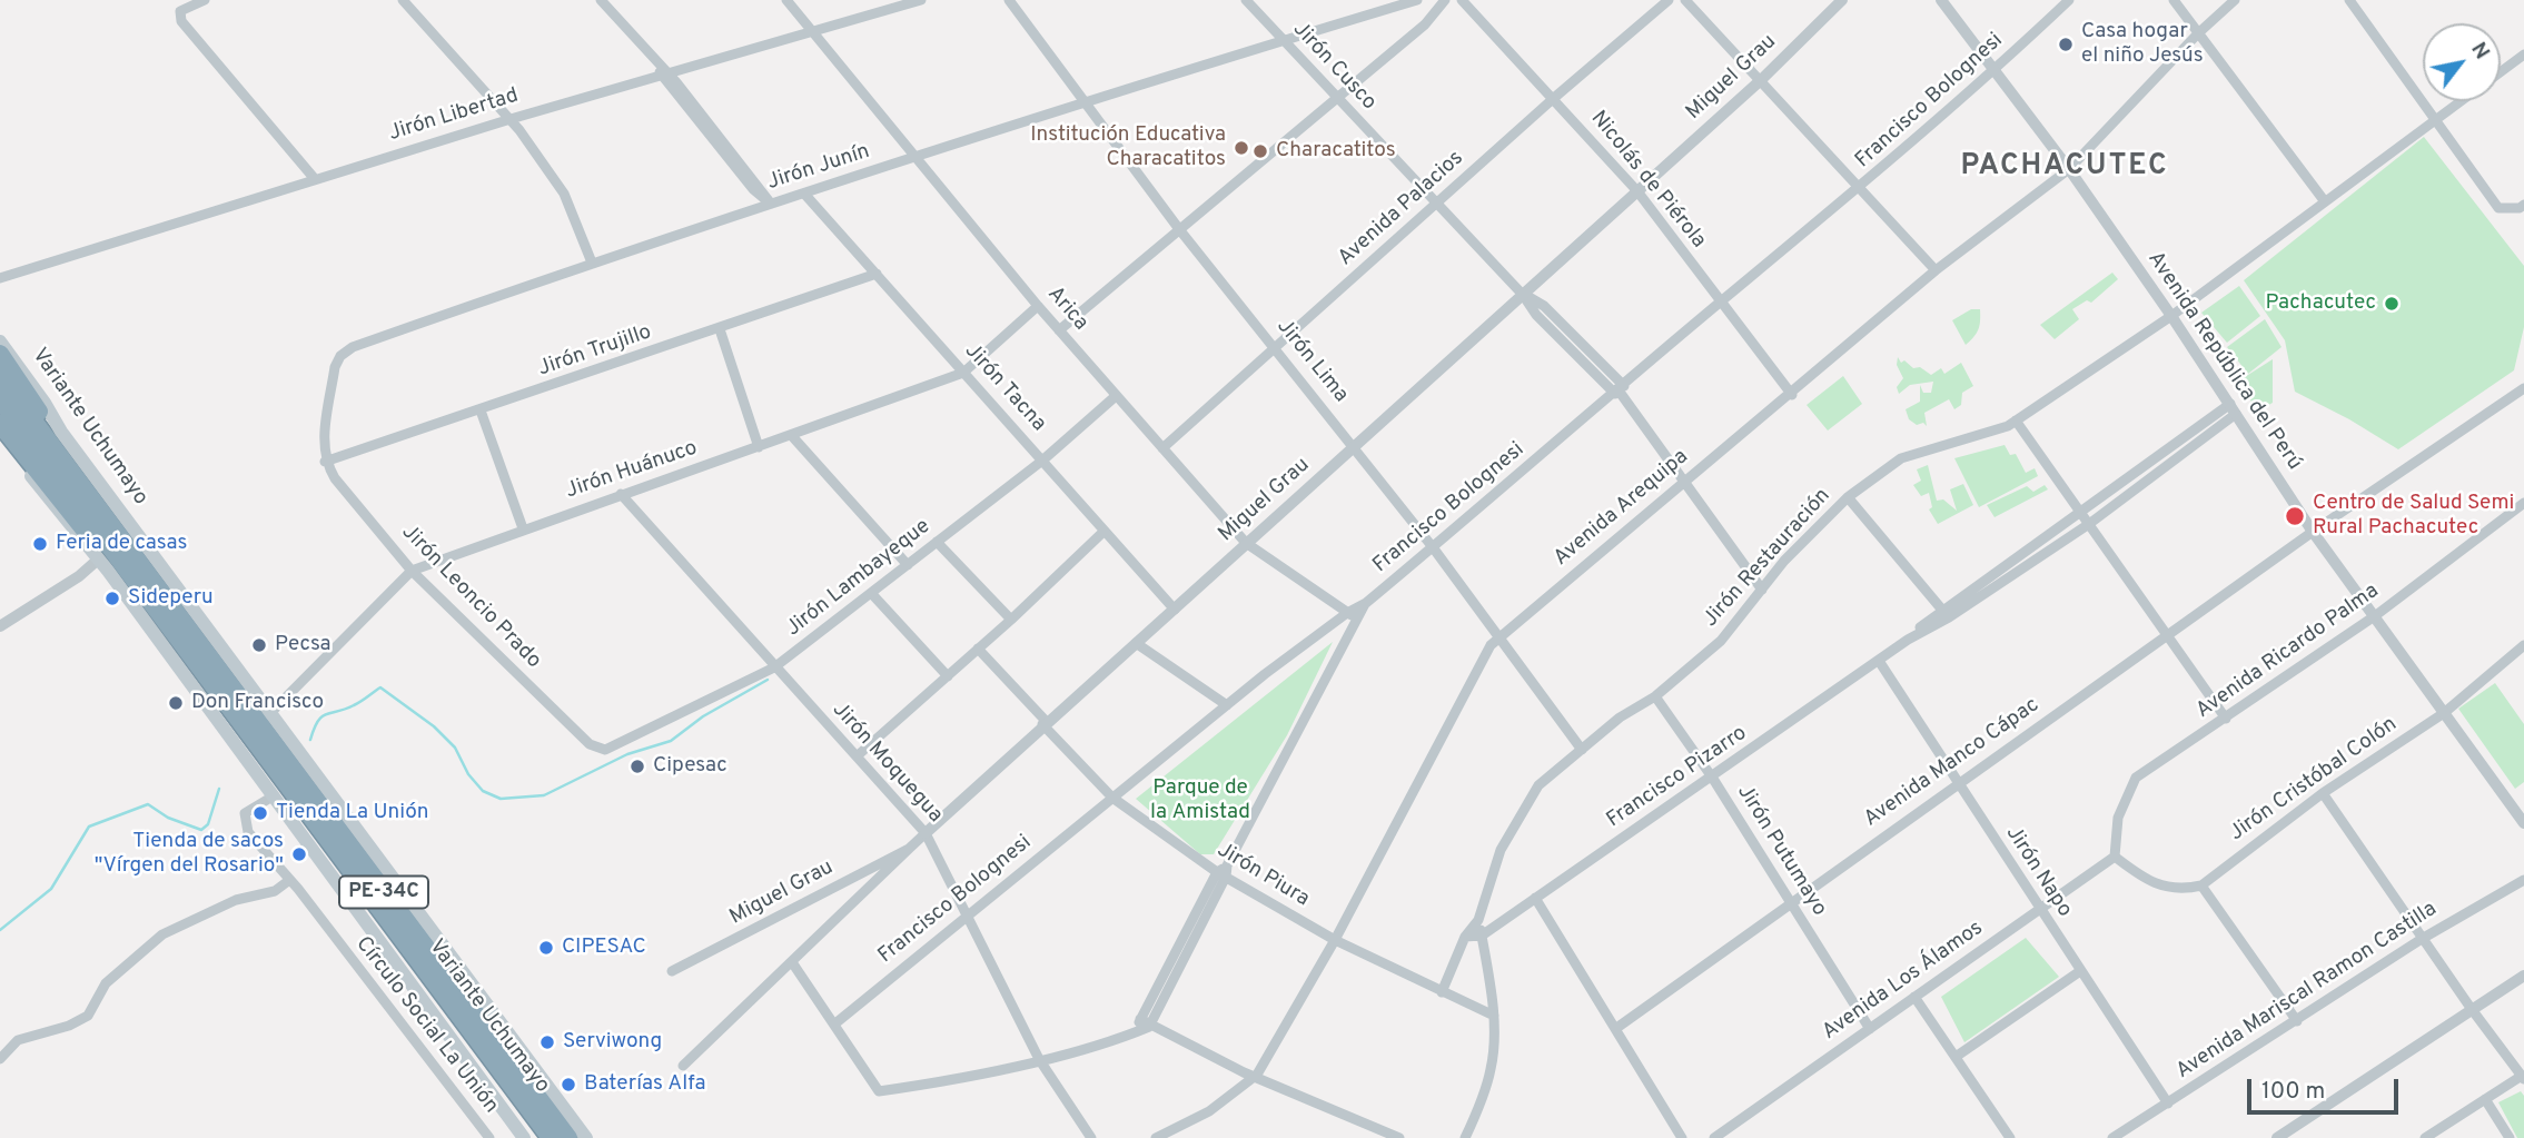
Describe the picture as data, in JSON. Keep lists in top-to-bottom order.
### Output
{
  "streets": {
    "highway": ["Variante Uchumayo", "PE-34C"],
    "street": [
      "Jirón Cusco",
      "Miguel Grau",
      "Francisco Bolognesi",
      "Jirón Libertad",
      "Jirón Junín",
      "Nicolás de Piérola",
      "Avenida Palacios",
      "Arica",
      "Jirón Trujillo",
      "Jirón Lima",
      "Avenida República del Perú",
      "Jirón Tacna",
      "Jirón Huánuco",
      "Avenida Arequipa",
      "Jirón Restauración",
      "Jirón Lambayeque",
      "Jirón Leoncio Prado",
      "Avenida Ricardo Palma",
      "Jirón Moquegua",
      "Avenida Manco Cápac",
      "Francisco Pizarro",
      "Jirón Cristóbal Colón",
      "Jirón Putumayo",
      "Jirón Napo",
      "Jirón Piura",
      "Avenida Los Álamos",
      "Avenida Mariscal Ramon Castilla",
      "Círculo Social La Unión"
    ]
  },
  "crossings": [
    ["Jirón Cusco", "Miguel Grau"],
    ["Jirón Cusco", "Francisco Bolognesi"],
    ["Jirón Cusco", "Jirón Junín"],
    ["Jirón Cusco", "Avenida Palacios"],
    ["Jirón Cusco", "Avenida Arequipa"],
    ["Jirón Cusco", "Jirón Restauración"],
    ["Miguel Grau", "Nicolás de Piérola"],
    ["Miguel Grau", "Arica"],
    ["Miguel Grau", "Jirón Lima"],
    ["Miguel Grau", "Jirón Tacna"],
    ["Miguel Grau", "Jirón Moquegua"],
    ["Miguel Grau", "Jirón Piura"],
    ["Francisco Bolognesi", "Nicolás de Piérola"],
    ["Francisco Bolognesi", "Arica"],
    ["Francisco Bolognesi", "Jirón Lima"],
    ["Francisco Bolognesi", "Avenida República del Perú"],
    ["Francisco Bolognesi", "Jirón Moquegua"],
    ["Francisco Bolognesi", "Jirón Piura"],
    ["Jirón Libertad", "Arica"],
    ["Jirón Junín", "Arica"],
    ["Jirón Junín", "Jirón Trujillo"],
    ["Jirón Junín", "Jirón Lima"],
    ["Jirón Junín", "Jirón Tacna"],
    ["Jirón Junín", "Jirón Leoncio Prado"],
    ["Nicolás de Piérola", "Avenida Palacios"],
    ["Nicolás de Piérola", "Avenida Arequipa"],
    ["Avenida Palacios", "Arica"],
    ["Avenida Palacios", "Jirón Lima"],
    ["Arica", "Jirón Huánuco"],
    ["Arica", "Jirón Lambayeque"],
    ["Jirón Trujillo", "Jirón Tacna"],
    ["Jirón Trujillo", "Jirón Leoncio Prado"],
    ["Jirón Lima", "Avenida Arequipa"],
    ["Jirón Lima", "Jirón Restauración"],
    ["Avenida República del Perú", "Avenida Arequipa"],
    ["Avenida República del Perú", "Jirón Restauración"],
    ["Avenida República del Perú", "Avenida Ricardo Palma"],
    ["Avenida República del Perú", "Avenida Manco Cápac"],
    ["Avenida República del Perú", "Francisco Pizarro"],
    ["Avenida República del Perú", "Jirón Cristóbal Colón"],
    ["Jirón Tacna", "Jirón Huánuco"],
    ["Jirón Tacna", "Jirón Lambayeque"],
    ["Variante Uchumayo", "Jirón Huánuco"],
    ["Jirón Huánuco", "Jirón Leoncio Prado"],
    ["Jirón Huánuco", "Jirón Moquegua"],
    ["Avenida Arequipa", "Jirón Piura"],
    ["Jirón Restauración", "Francisco Pizarro"],
    ["Jirón Restauración", "Jirón Putumayo"],
    ["Jirón Restauración", "Jirón Piura"],
    ["Jirón Lambayeque", "Jirón Leoncio Prado"],
    ["Jirón Lambayeque", "Jirón Moquegua"],
    ["Avenida Ricardo Palma", "Avenida Los Álamos"],
    ["Avenida Manco Cápac", "Jirón Putumayo"],
    ["Avenida Manco Cápac", "Jirón Napo"],
    ["Francisco Pizarro", "Jirón Putumayo"],
    ["Francisco Pizarro", "Jirón Napo"],
    ["Jirón Putumayo", "Avenida Los Álamos"],
    ["Jirón Napo", "Avenida Los Álamos"],
    ["Jirón Napo", "Avenida Mariscal Ramon Castilla"]
  ],
  "districts": ["PACHACUTEC"],
  "parks": ["Parque de la Amistad"],
  "places": [
    "Casa hogar el niño Jesús",
    "Institución Educativa Characatitos",
    "Characatitos",
    "Pachacutec",
    "Centro de Salud Semi Rural Pachacutec",
    "Feria de casas",
    "Sideperu",
    "Pecsa",
    "Don Francisco",
    "Cipesac",
    "Tienda La Unión",
    "Tienda de sacos \"Vírgen del Rosario\"",
    "CIPESAC",
    "Serviwong",
    "Baterías Alfa"
  ],
  "scale_bar": "100 m",
  "north": "top right"
}
